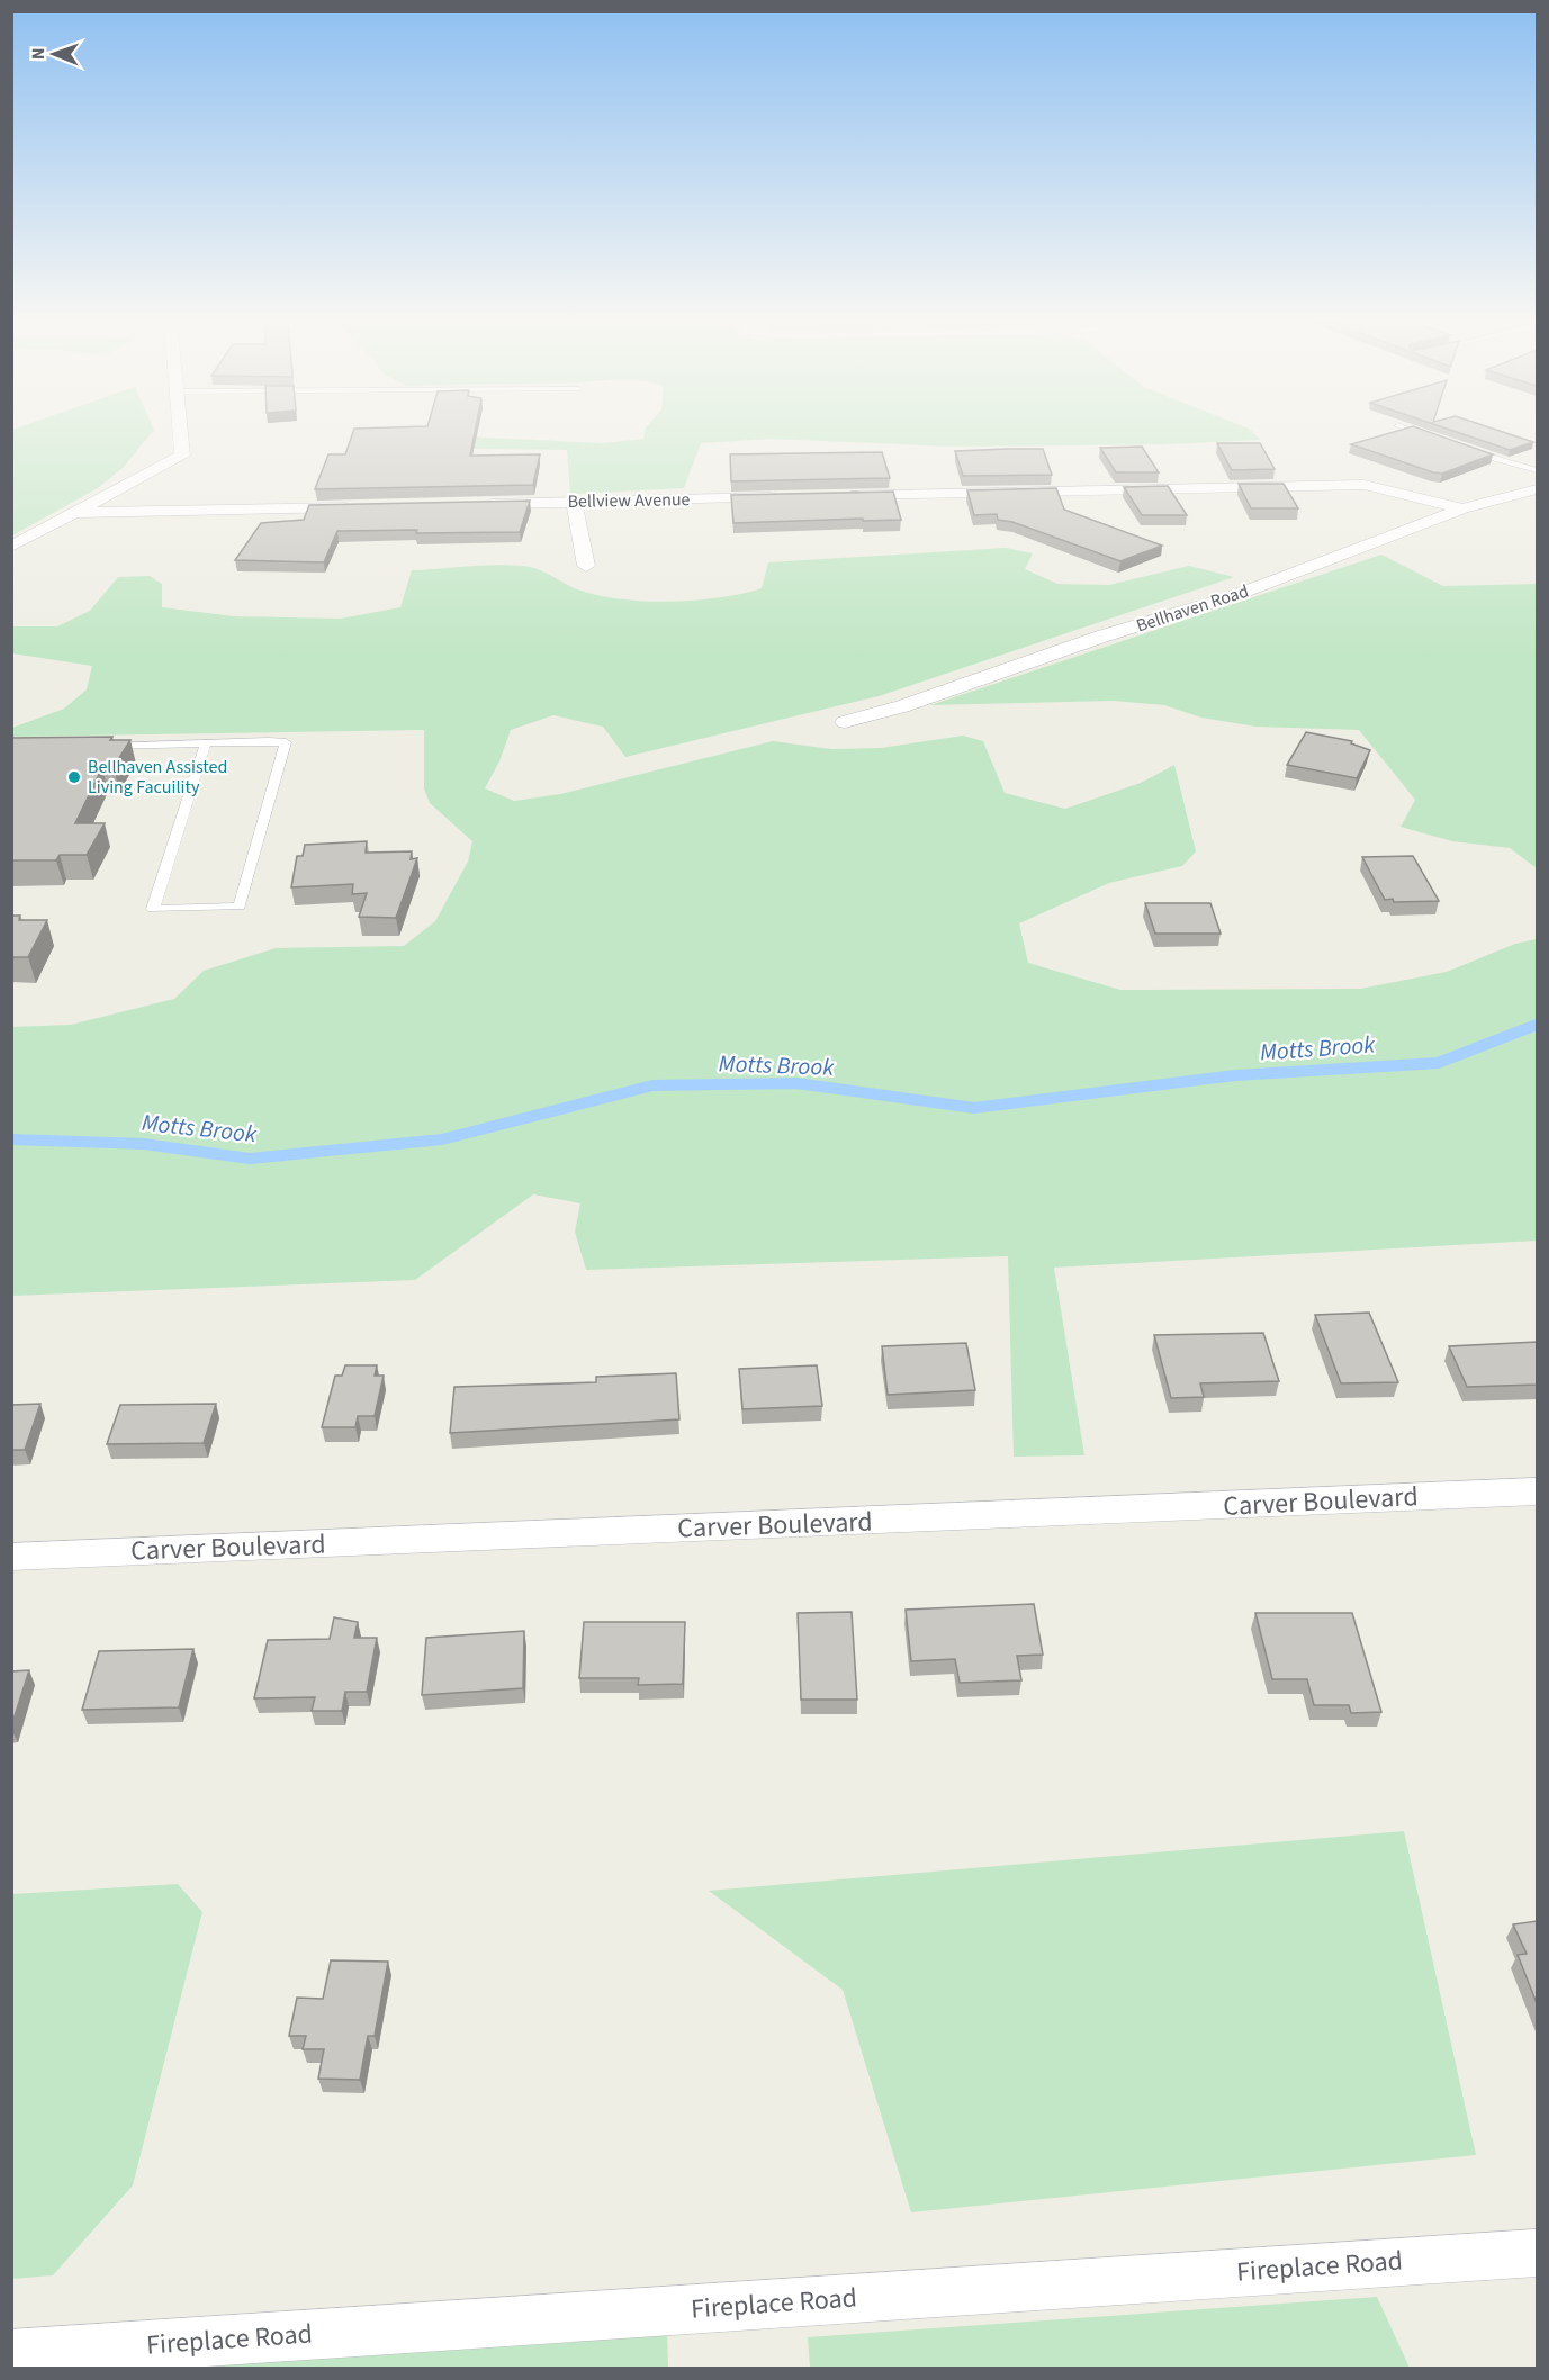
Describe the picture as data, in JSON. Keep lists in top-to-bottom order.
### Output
{
  "streets": {
    "street": [
      "Bellview Avenue",
      "Bellhaven Road",
      "Carver Boulevard",
      "Fireplace Road"
    ]
  },
  "water": ["Motts Brook"],
  "places": ["Bellhaven Assisted Living Facuility"],
  "north": "left"
}
